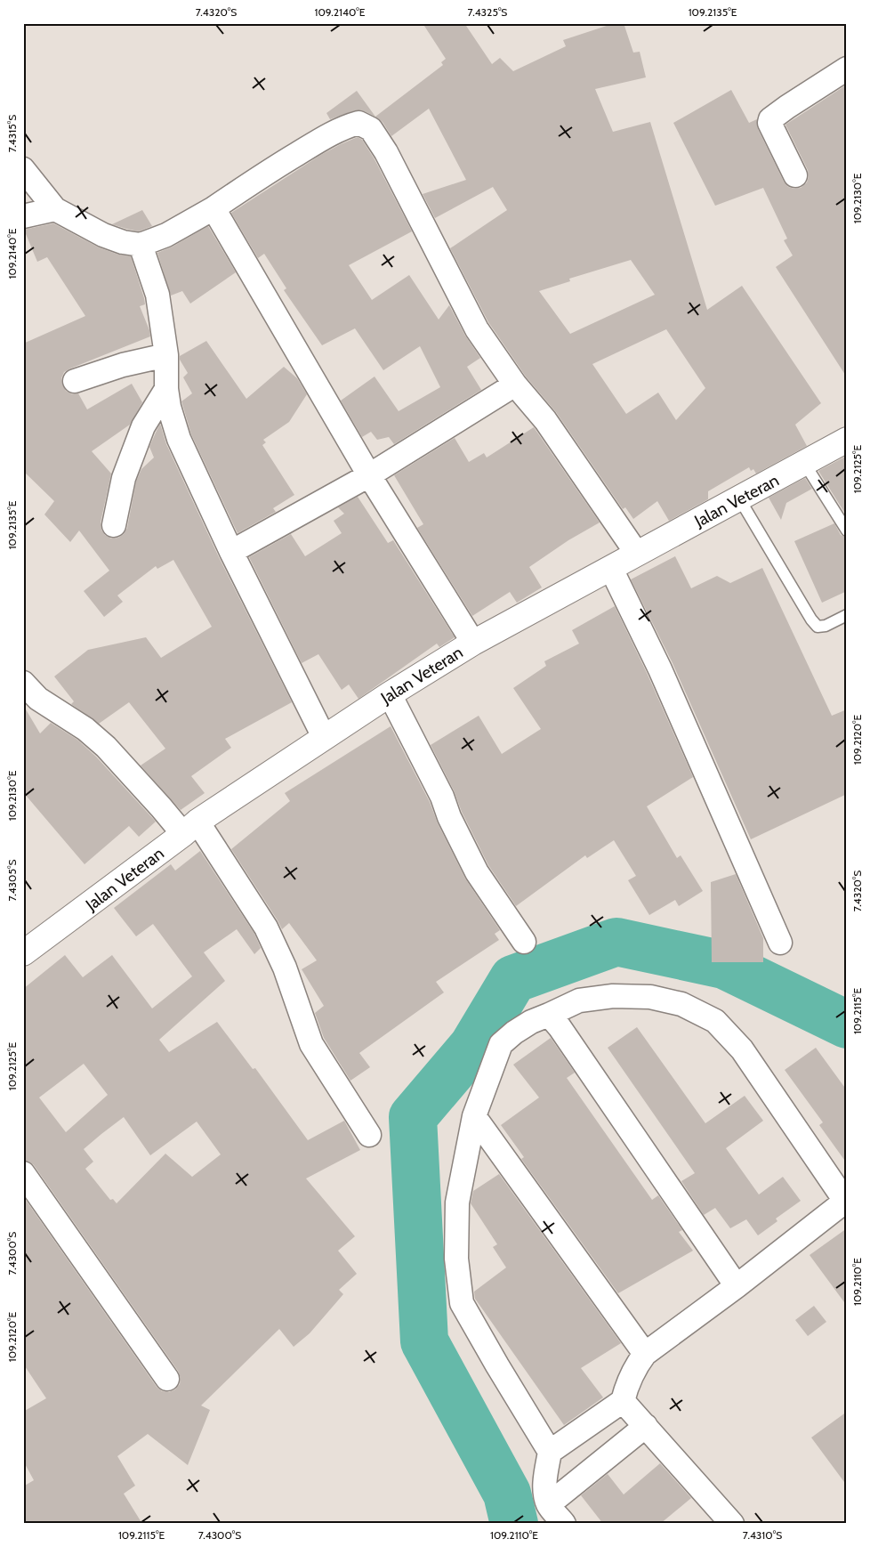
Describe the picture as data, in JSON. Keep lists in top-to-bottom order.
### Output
{
  "streets": {
    "highway": ["Jalan Veteran"]
  },
  "coordinates": [
    "7.4320°S",
    "109.2140°E",
    "7.4325°S",
    "109.2135°E",
    "7.4315°S",
    "109.2130°E",
    "109.2125°E",
    "109.2120°E",
    "7.4305°S",
    "109.2115°E",
    "7.4300°S",
    "109.2110°E",
    "7.4310°S"
  ]
}
